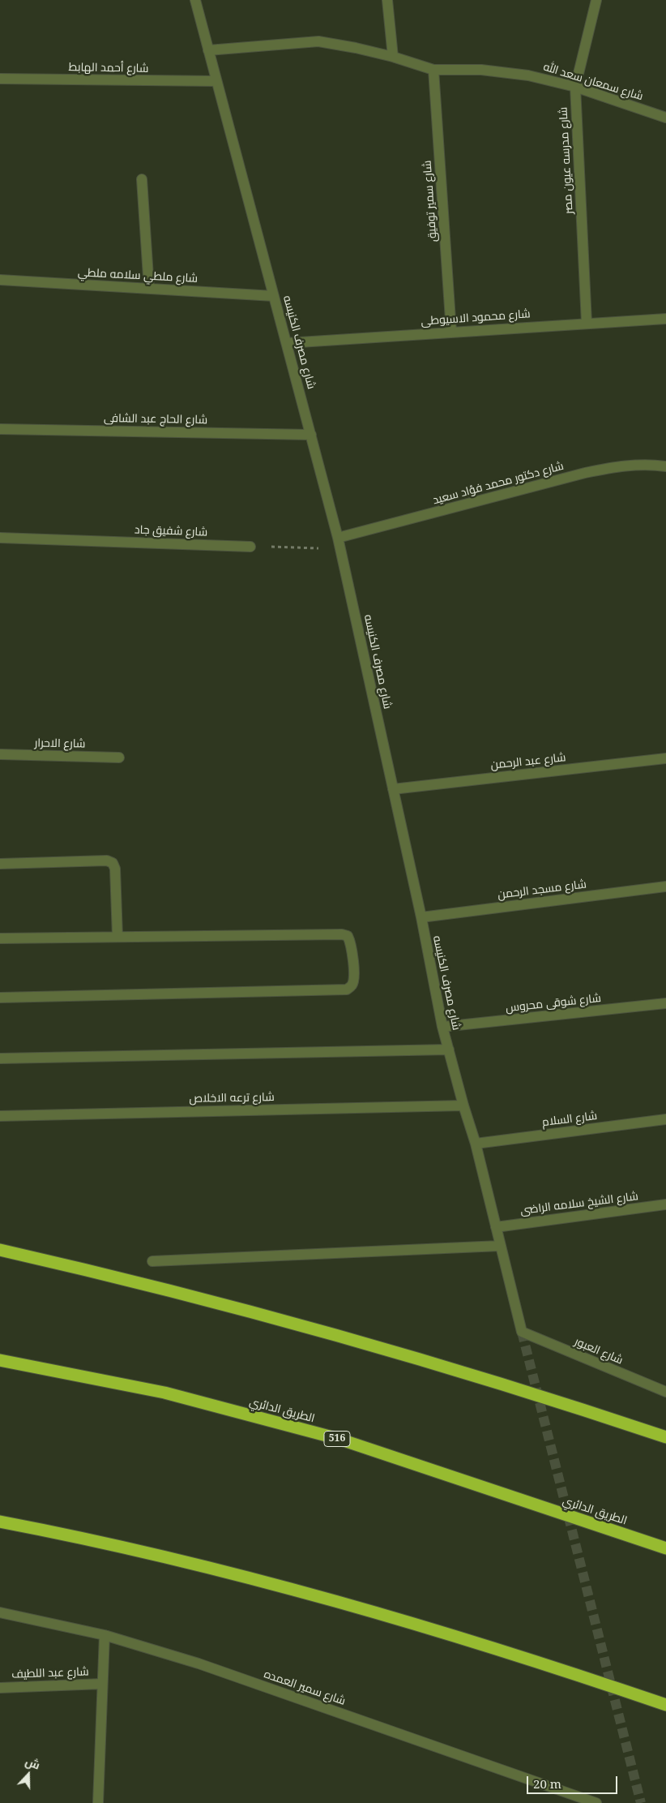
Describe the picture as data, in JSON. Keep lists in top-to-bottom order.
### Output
{
  "streets": {
    "highway": ["الطريق الدائري", "516"],
    "street": [
      "شارع أحمد الهابط",
      "شارع سمعان سعد الله",
      "شارع مدرسه عيون مصر",
      "شارع سمير توفيق",
      "شارع ملطي سلامه ملطي",
      "شارع محمود الاسيوطى",
      "شارع مصرف الكنيسه",
      "شارع الحاج عبد الشافى",
      "شارع دكتور محمد فؤاد سعيد",
      "شارع شفيق جاد",
      "شارع الاحرار",
      "شارع عبد الرحمن",
      "شارع مسجد الرحمن",
      "شارع شوقى محروس",
      "شارع ترعه الاخلاص",
      "شارع السلام",
      "شارع الشيخ سلامه الراضى",
      "شارع العبور",
      "شارع عبد اللطيف",
      "شارع سمير العمده"
    ]
  },
  "crossings": [
    ["شارع أحمد الهابط", "شارع مصرف الكنيسه"],
    ["شارع سمعان سعد الله", "شارع مدرسه عيون مصر"],
    ["شارع سمعان سعد الله", "شارع سمير توفيق"],
    ["شارع سمعان سعد الله", "شارع مصرف الكنيسه"],
    ["شارع مدرسه عيون مصر", "شارع محمود الاسيوطى"],
    ["شارع سمير توفيق", "شارع محمود الاسيوطى"],
    ["شارع ملطي سلامه ملطي", "شارع مصرف الكنيسه"],
    ["شارع محمود الاسيوطى", "شارع مصرف الكنيسه"],
    ["شارع مصرف الكنيسه", "شارع الحاج عبد الشافى"],
    ["شارع مصرف الكنيسه", "شارع دكتور محمد فؤاد سعيد"],
    ["شارع مصرف الكنيسه", "شارع عبد الرحمن"],
    ["شارع مصرف الكنيسه", "شارع مسجد الرحمن"],
    ["شارع مصرف الكنيسه", "شارع شوقى محروس"],
    ["شارع مصرف الكنيسه", "شارع ترعه الاخلاص"],
    ["شارع مصرف الكنيسه", "شارع السلام"],
    ["شارع مصرف الكنيسه", "شارع الشيخ سلامه الراضى"],
    ["شارع مصرف الكنيسه", "شارع العبور"]
  ],
  "scale_bar": "20 m",
  "north": "top"
}
